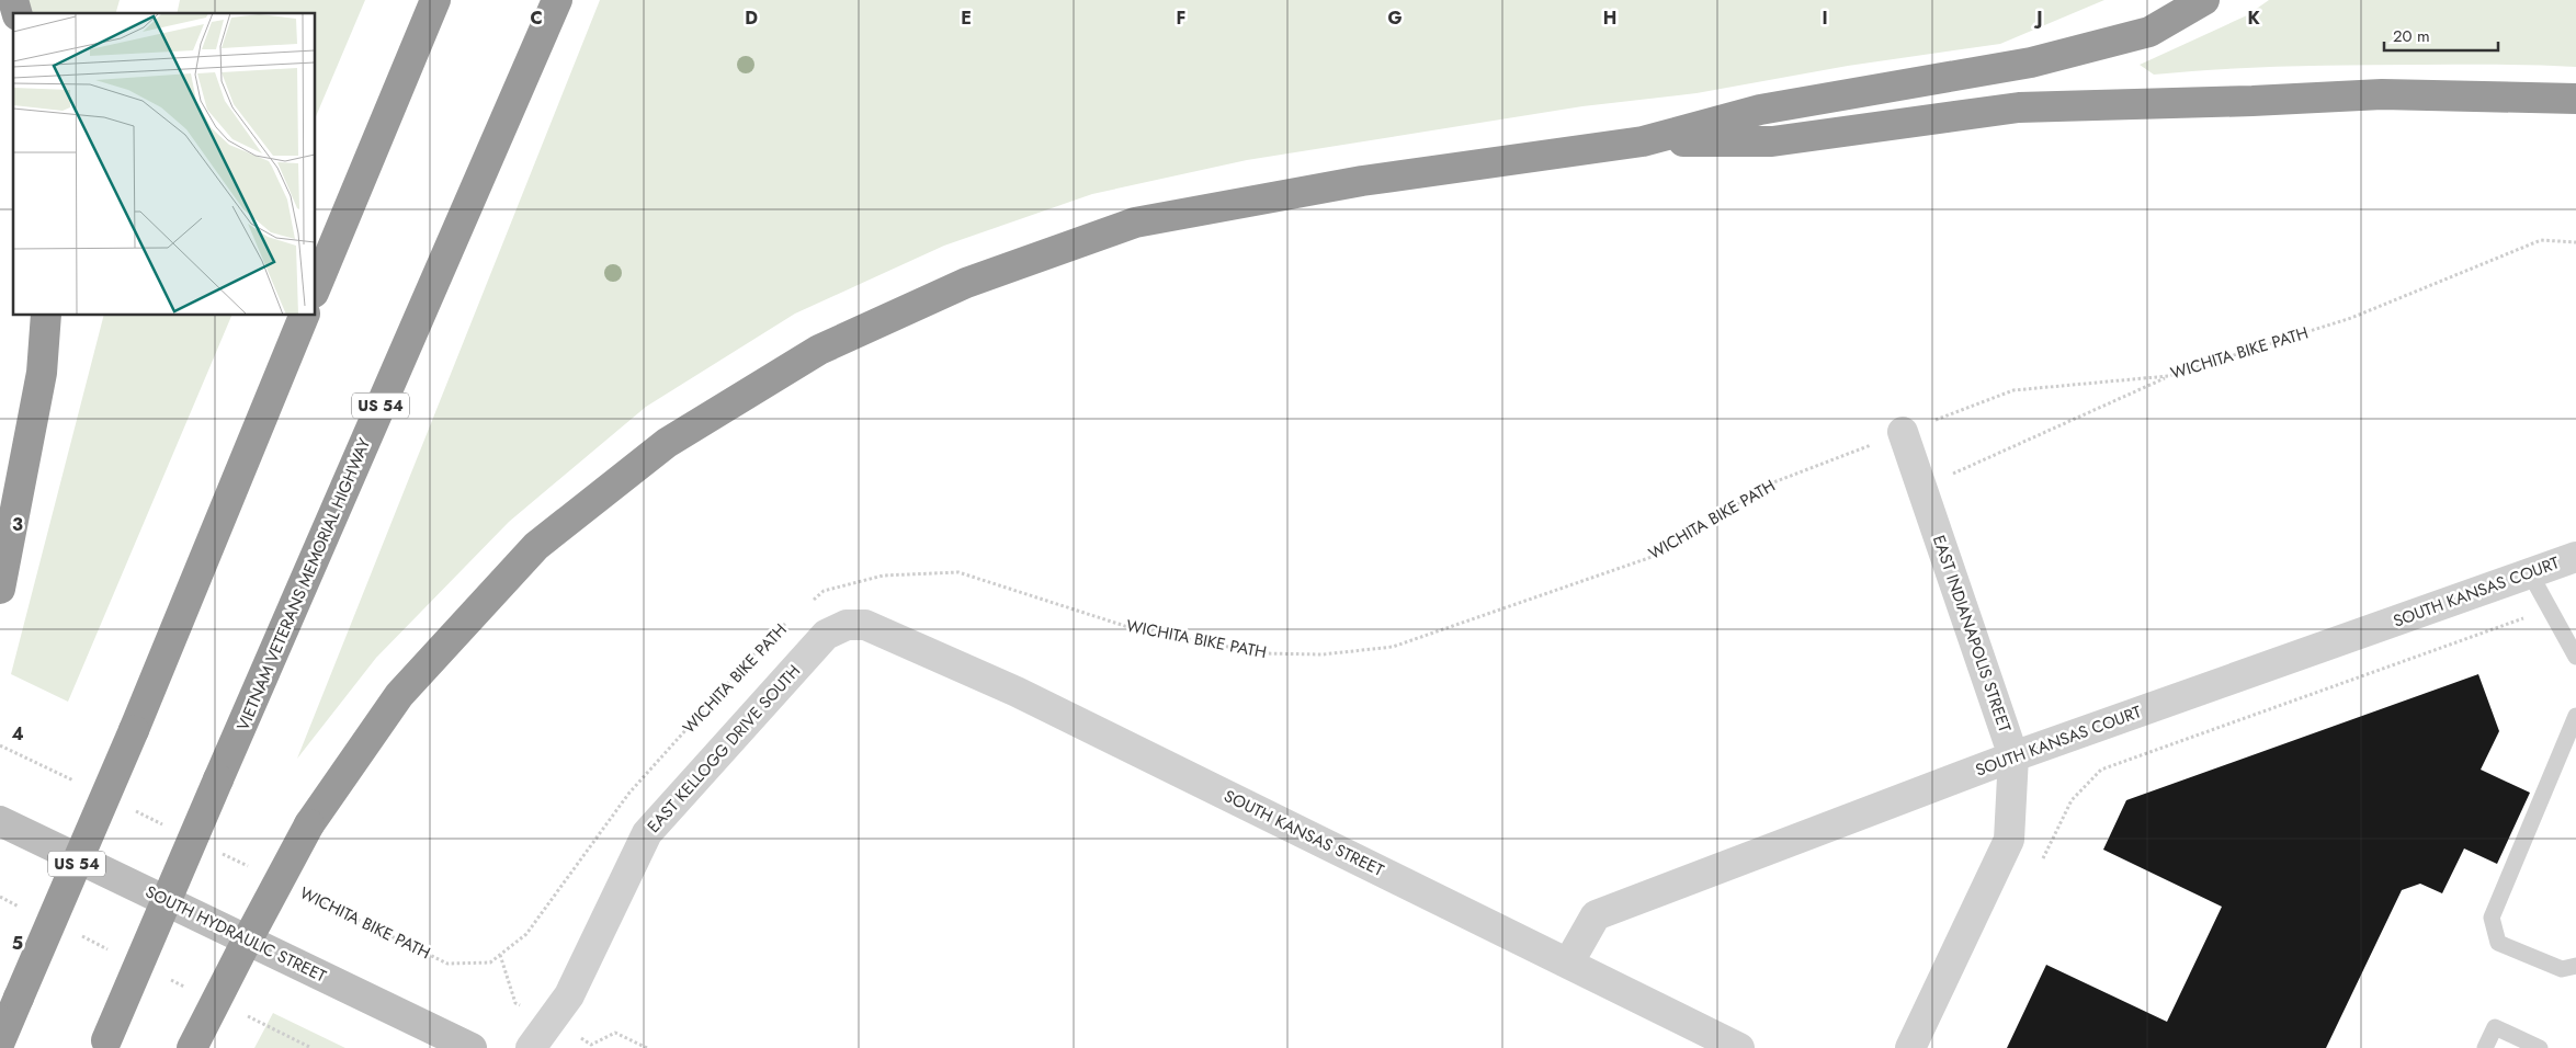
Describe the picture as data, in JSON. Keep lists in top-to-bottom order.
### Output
{
  "streets": {
    "highway": ["US 54", "VIETNAM VETERANS MEMORIAL HIGHWAY"],
    "street": [
      "SOUTH KANSAS COURT",
      "EAST INDIANAPOLIS STREET",
      "EAST KELLOGG DRIVE SOUTH",
      "SOUTH KANSAS STREET",
      "SOUTH HYDRAULIC STREET"
    ],
    "path": ["WICHITA BIKE PATH"]
  },
  "crossings": [
    ["WICHITA BIKE PATH", "EAST INDIANAPOLIS STREET"],
    ["SOUTH KANSAS COURT", "EAST INDIANAPOLIS STREET"],
    ["SOUTH KANSAS COURT", "SOUTH KANSAS STREET"],
    ["EAST KELLOGG DRIVE SOUTH", "SOUTH KANSAS STREET"]
  ],
  "scale_bar": "20 m",
  "grid": {
    "columns": [
      "C",
      "D",
      "E",
      "F",
      "G",
      "H",
      "I",
      "J",
      "K"
    ],
    "rows": ["3", "4", "5"]
  }
}
